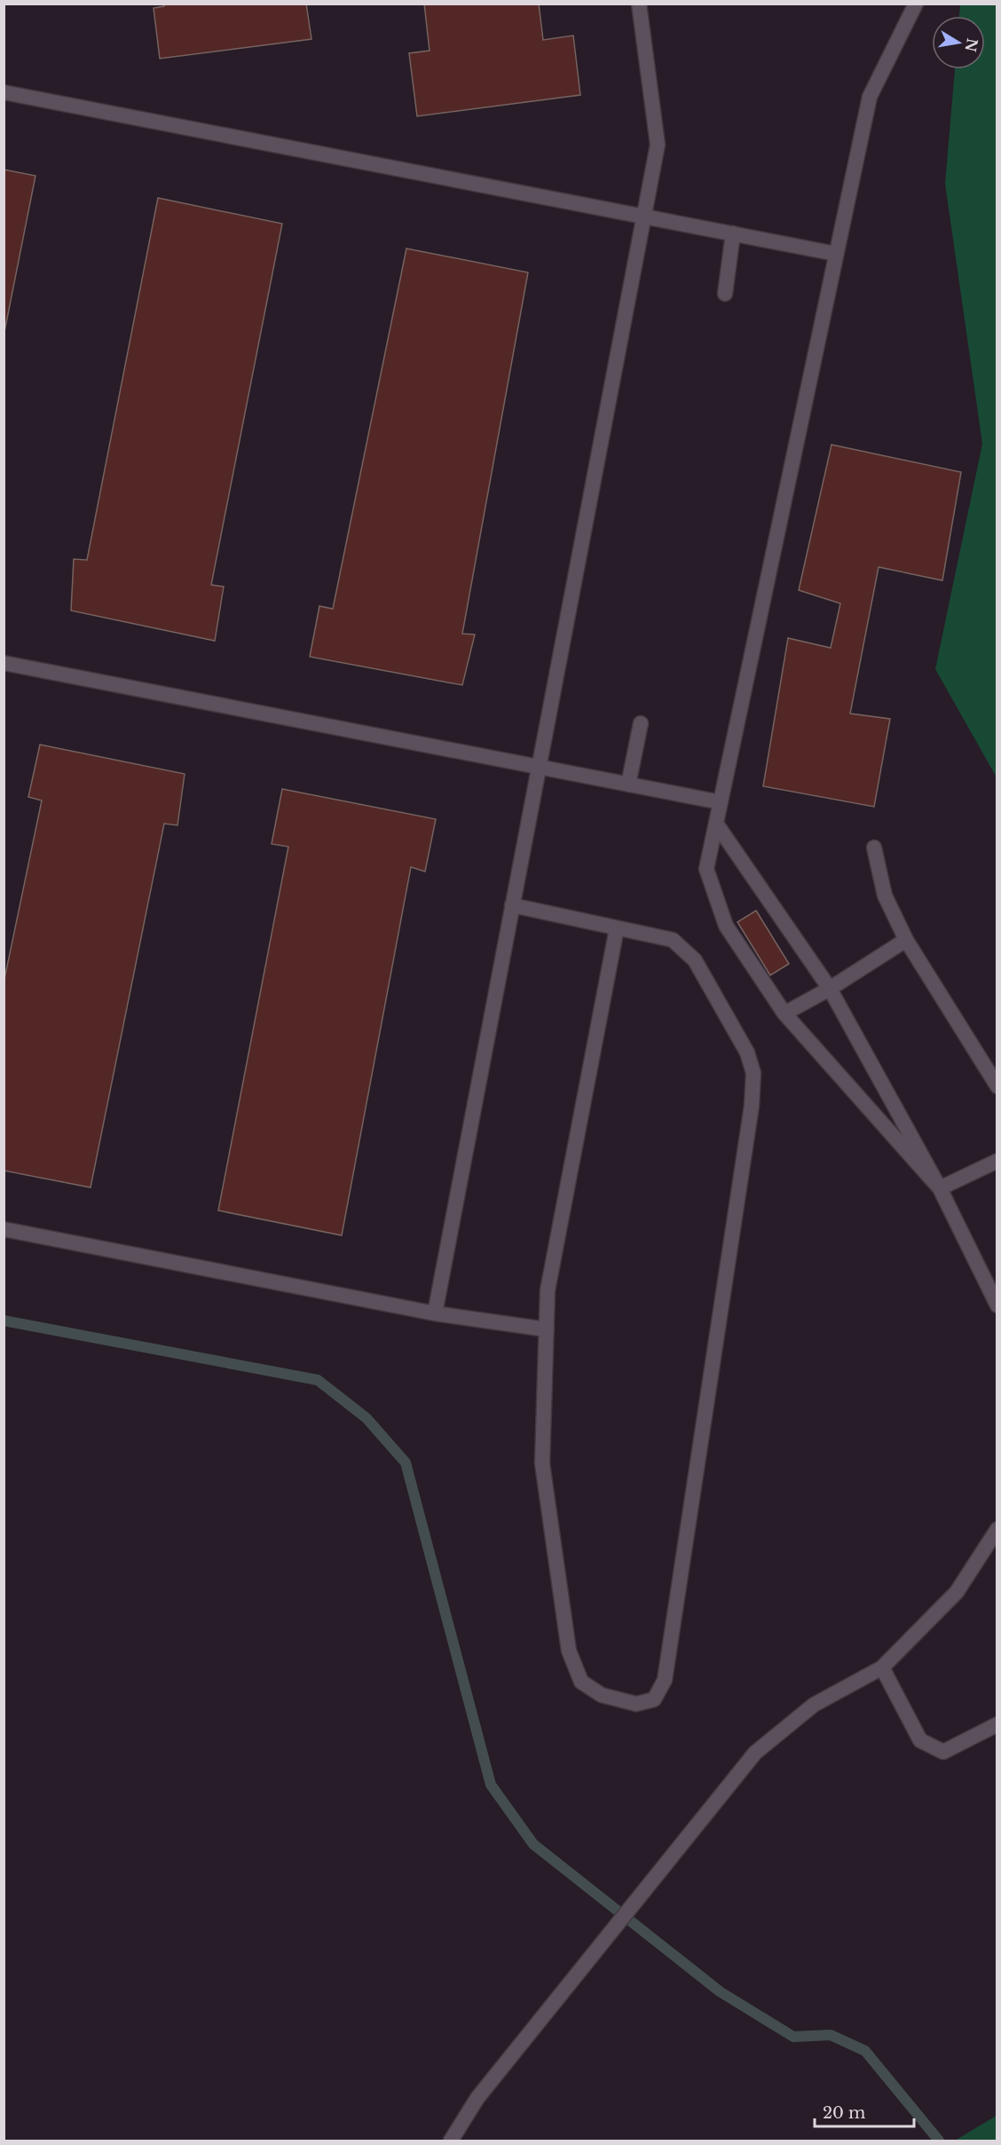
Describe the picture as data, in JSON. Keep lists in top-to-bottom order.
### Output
{
  "scale_bar": "20 m",
  "north": "right"
}
